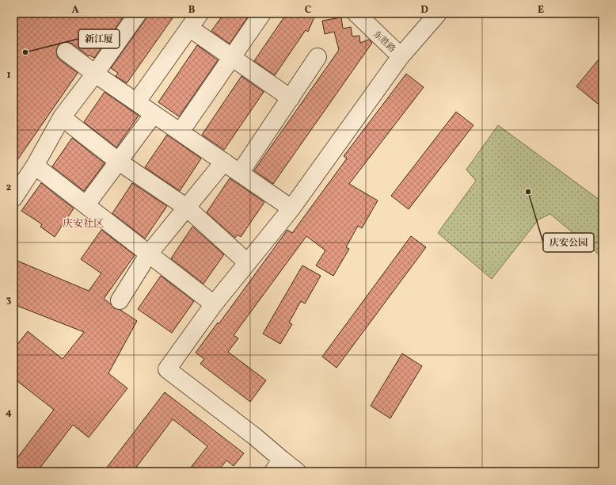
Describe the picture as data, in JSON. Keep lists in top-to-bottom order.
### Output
{
  "streets": {
    "street": ["东胜路"]
  },
  "districts": ["庆安社区"],
  "places": ["新江厦", "庆安公园"],
  "grid": {
    "columns": [
      "A",
      "B",
      "C",
      "D",
      "E"
    ],
    "rows": [
      "1",
      "2",
      "3",
      "4"
    ]
  }
}
